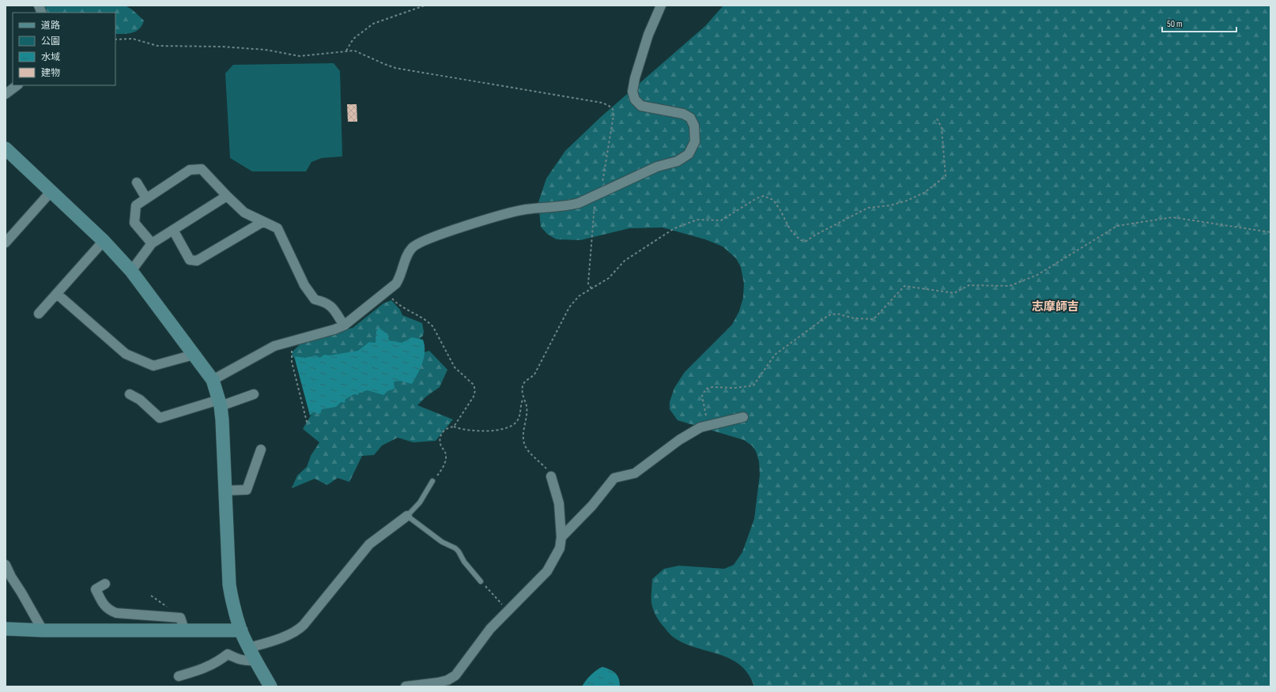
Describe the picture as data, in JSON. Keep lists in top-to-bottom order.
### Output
{
  "districts": ["志摩師吉"],
  "legend": [
    "道路",
    "公園",
    "水域",
    "建物"
  ],
  "scale_bar": "50 m"
}
